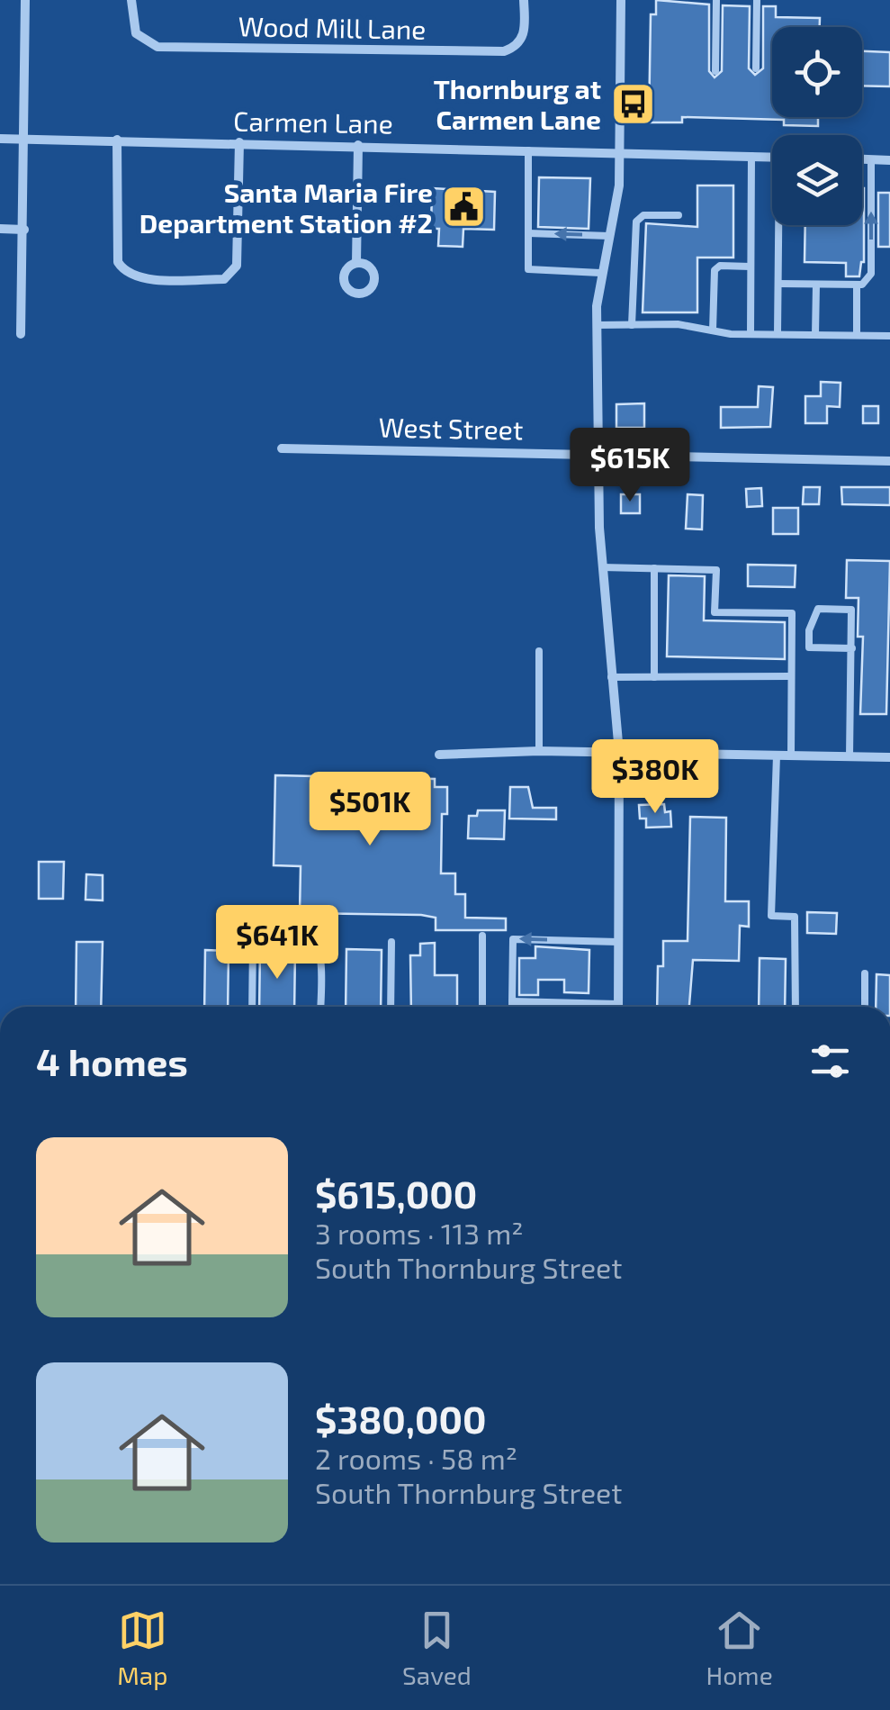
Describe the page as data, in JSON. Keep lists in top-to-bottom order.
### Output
{
  "streets": {
    "street": ["Wood Mill Lane", "Carmen Lane", "West Street"]
  },
  "places": {
    "bus stop": ["Thornburg at Carmen Lane"],
    "public building": ["Santa Maria Fire Department Station #2"]
  },
  "page": {
    "price": [
      "$615K",
      "$380K",
      "$501K",
      "$641K"
    ],
    "heading": "4 homes",
    "list": [
      {
        "name": "$615,000",
        "note": "3 rooms · 113 m² · South Thornburg Street"
      },
      {
        "name": "$380,000",
        "note": "2 rooms · 58 m² · South Thornburg Street"
      }
    ],
    "tabs": ["Map", "Saved", "Home"]
  }
}
